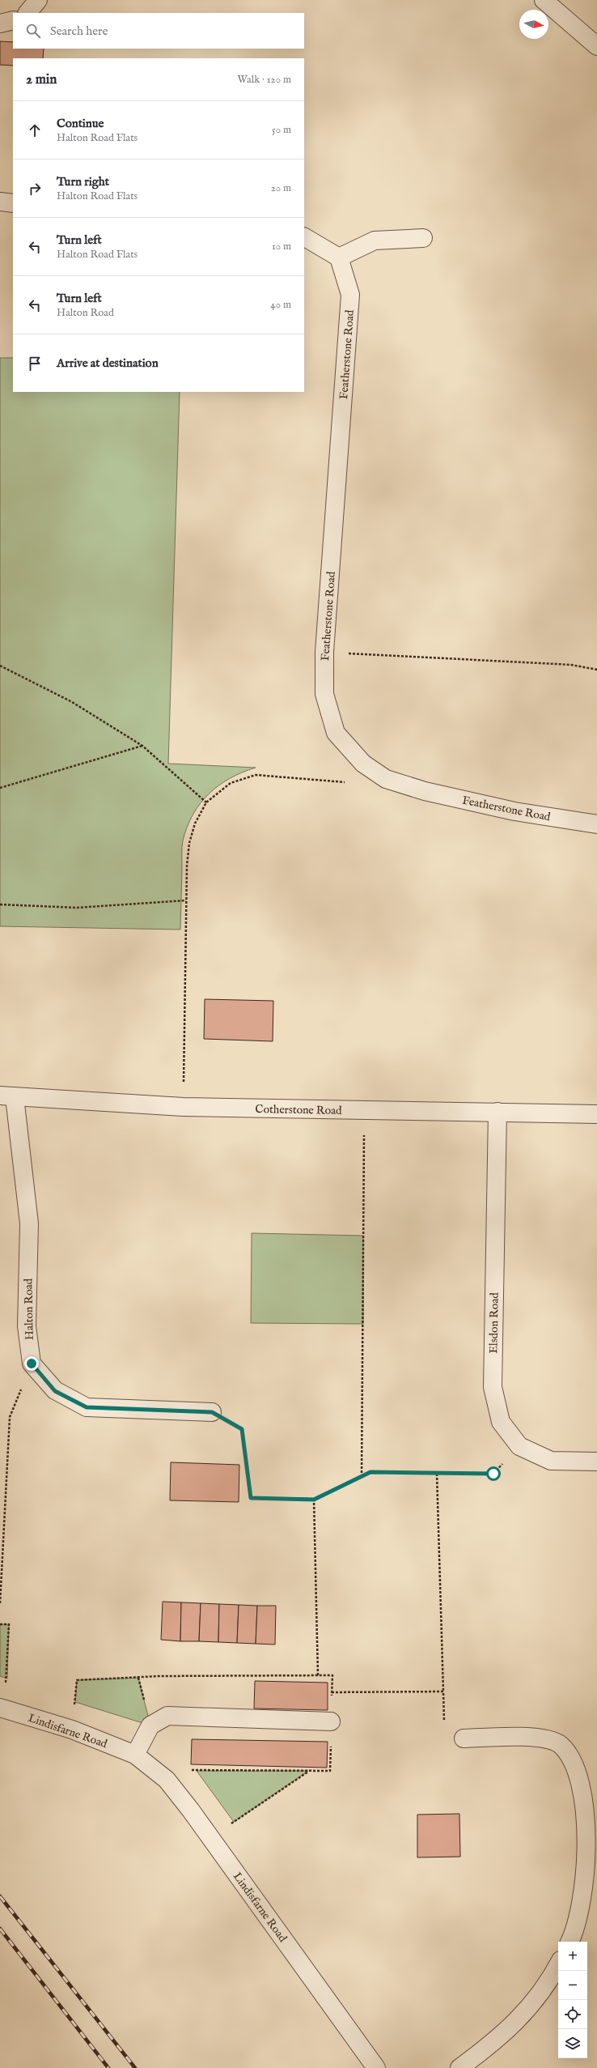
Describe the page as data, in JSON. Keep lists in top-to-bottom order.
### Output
{
  "streets": {
    "street": [
      "Featherstone Road",
      "Cotherstone Road",
      "Halton Road",
      "Elsdon Road",
      "Lindisfarne Road"
    ]
  },
  "crossings": [
    ["Cotherstone Road", "Halton Road"],
    ["Cotherstone Road", "Elsdon Road"]
  ],
  "north": "right",
  "page": {
    "search": "Search here",
    "heading": ["2 min", "Walk · 120 m"],
    "list": [
      ["Continue", "Halton Road Flats", "50 m"],
      ["Turn right", "Halton Road Flats", "20 m"],
      ["Turn left", "Halton Road Flats", "10 m"],
      ["Turn left", "Halton Road", "40 m"],
      "Arrive at destination"
    ],
    "map_buttons": ["+", "−"]
  }
}
